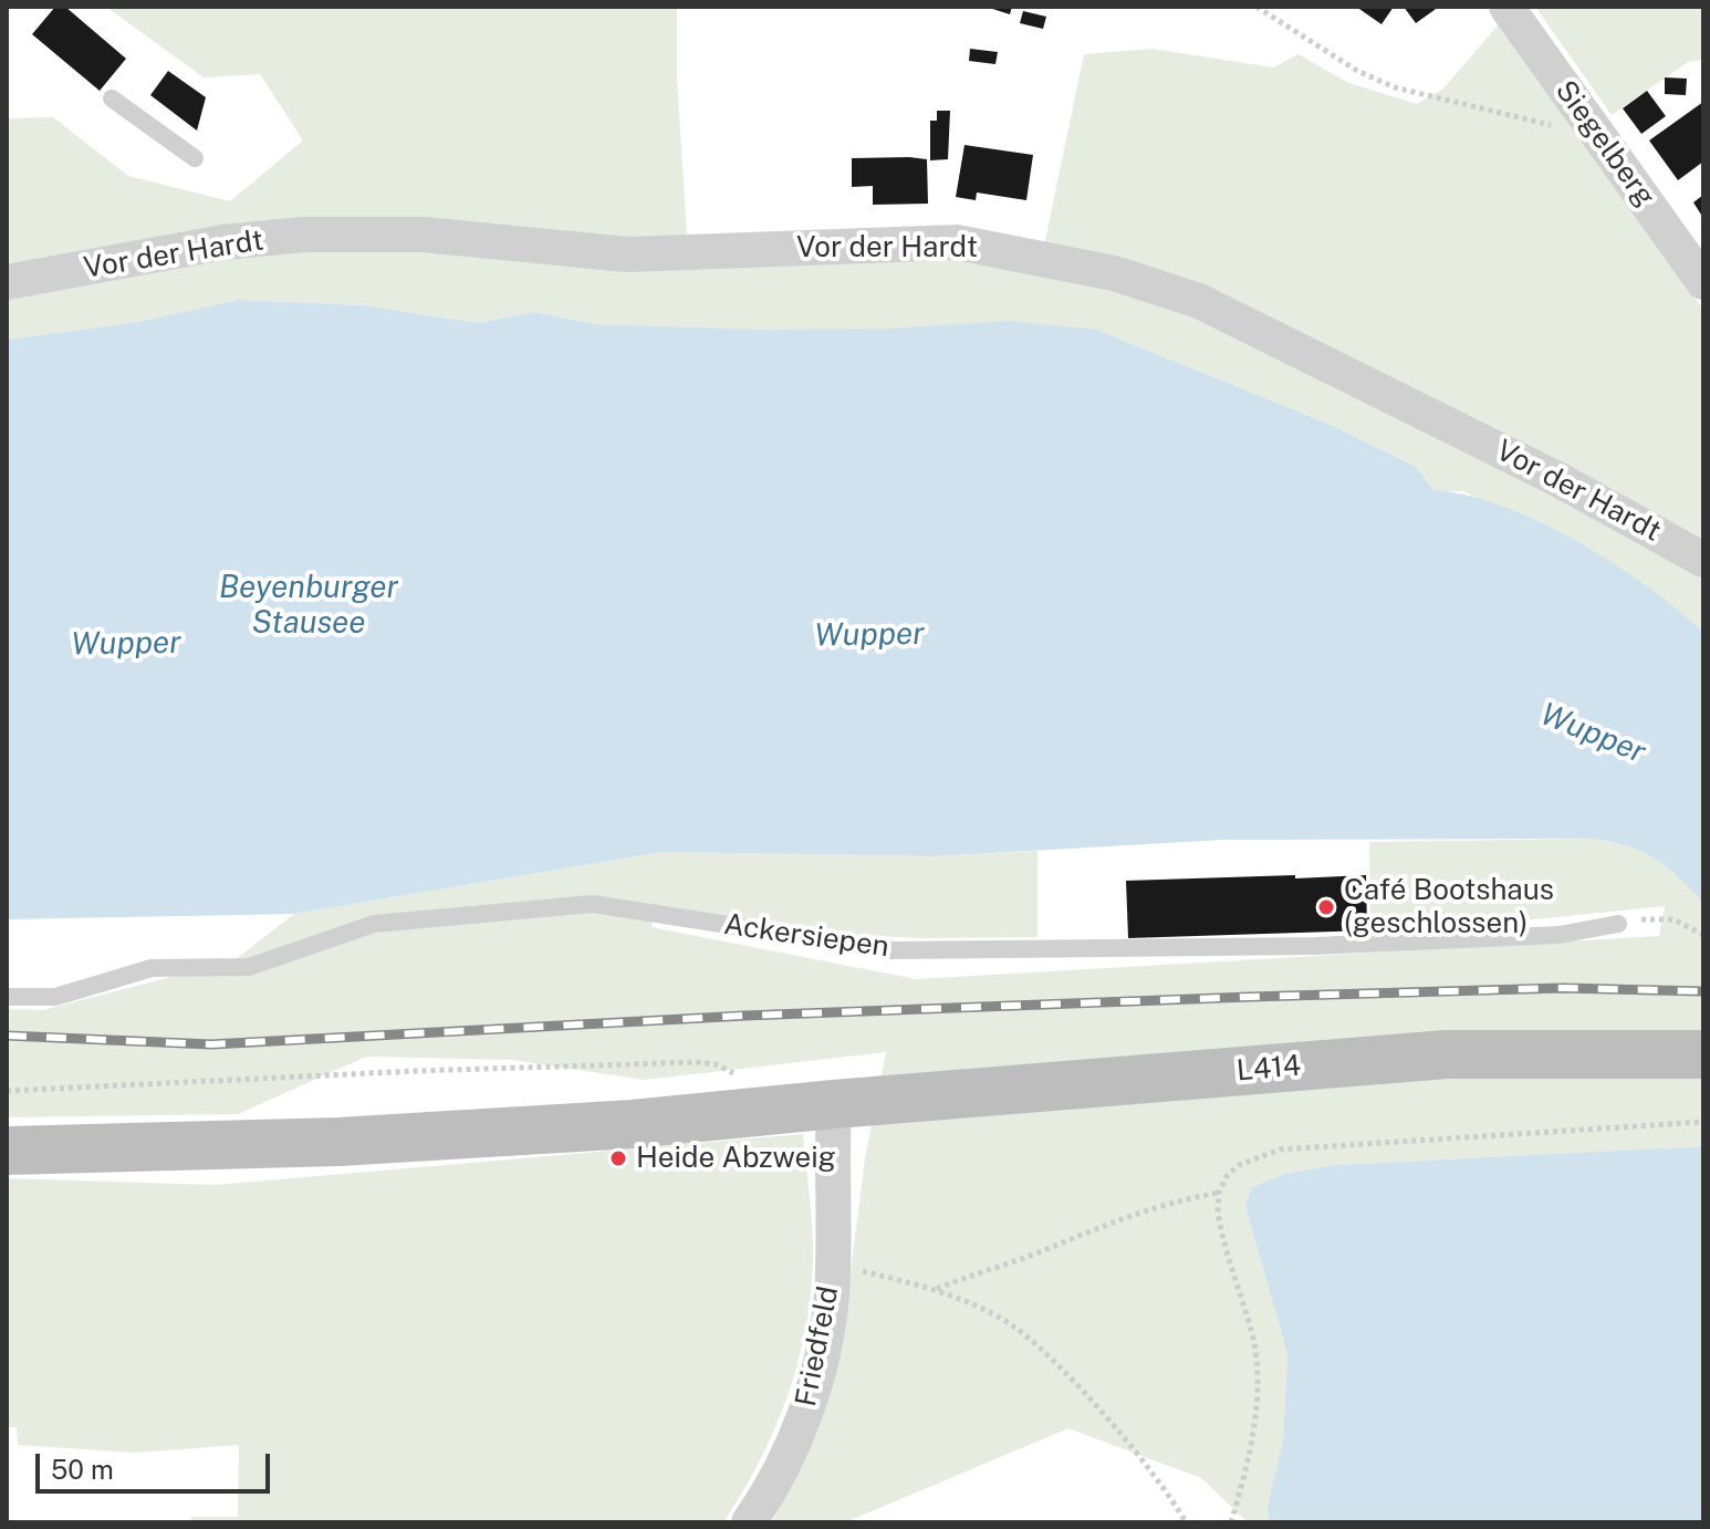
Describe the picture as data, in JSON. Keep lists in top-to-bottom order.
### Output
{
  "streets": {
    "main road": ["L414"],
    "street": ["Siegelberg", "Vor der Hardt", "Friedfeld"],
    "lane": ["Ackersiepen"]
  },
  "crossings": [
    ["L414", "Friedfeld"]
  ],
  "water": ["Beyenburger Stausee", "Wupper"],
  "places": ["Café Bootshaus (geschlossen)", "Heide Abzweig"],
  "scale_bar": "50 m"
}
